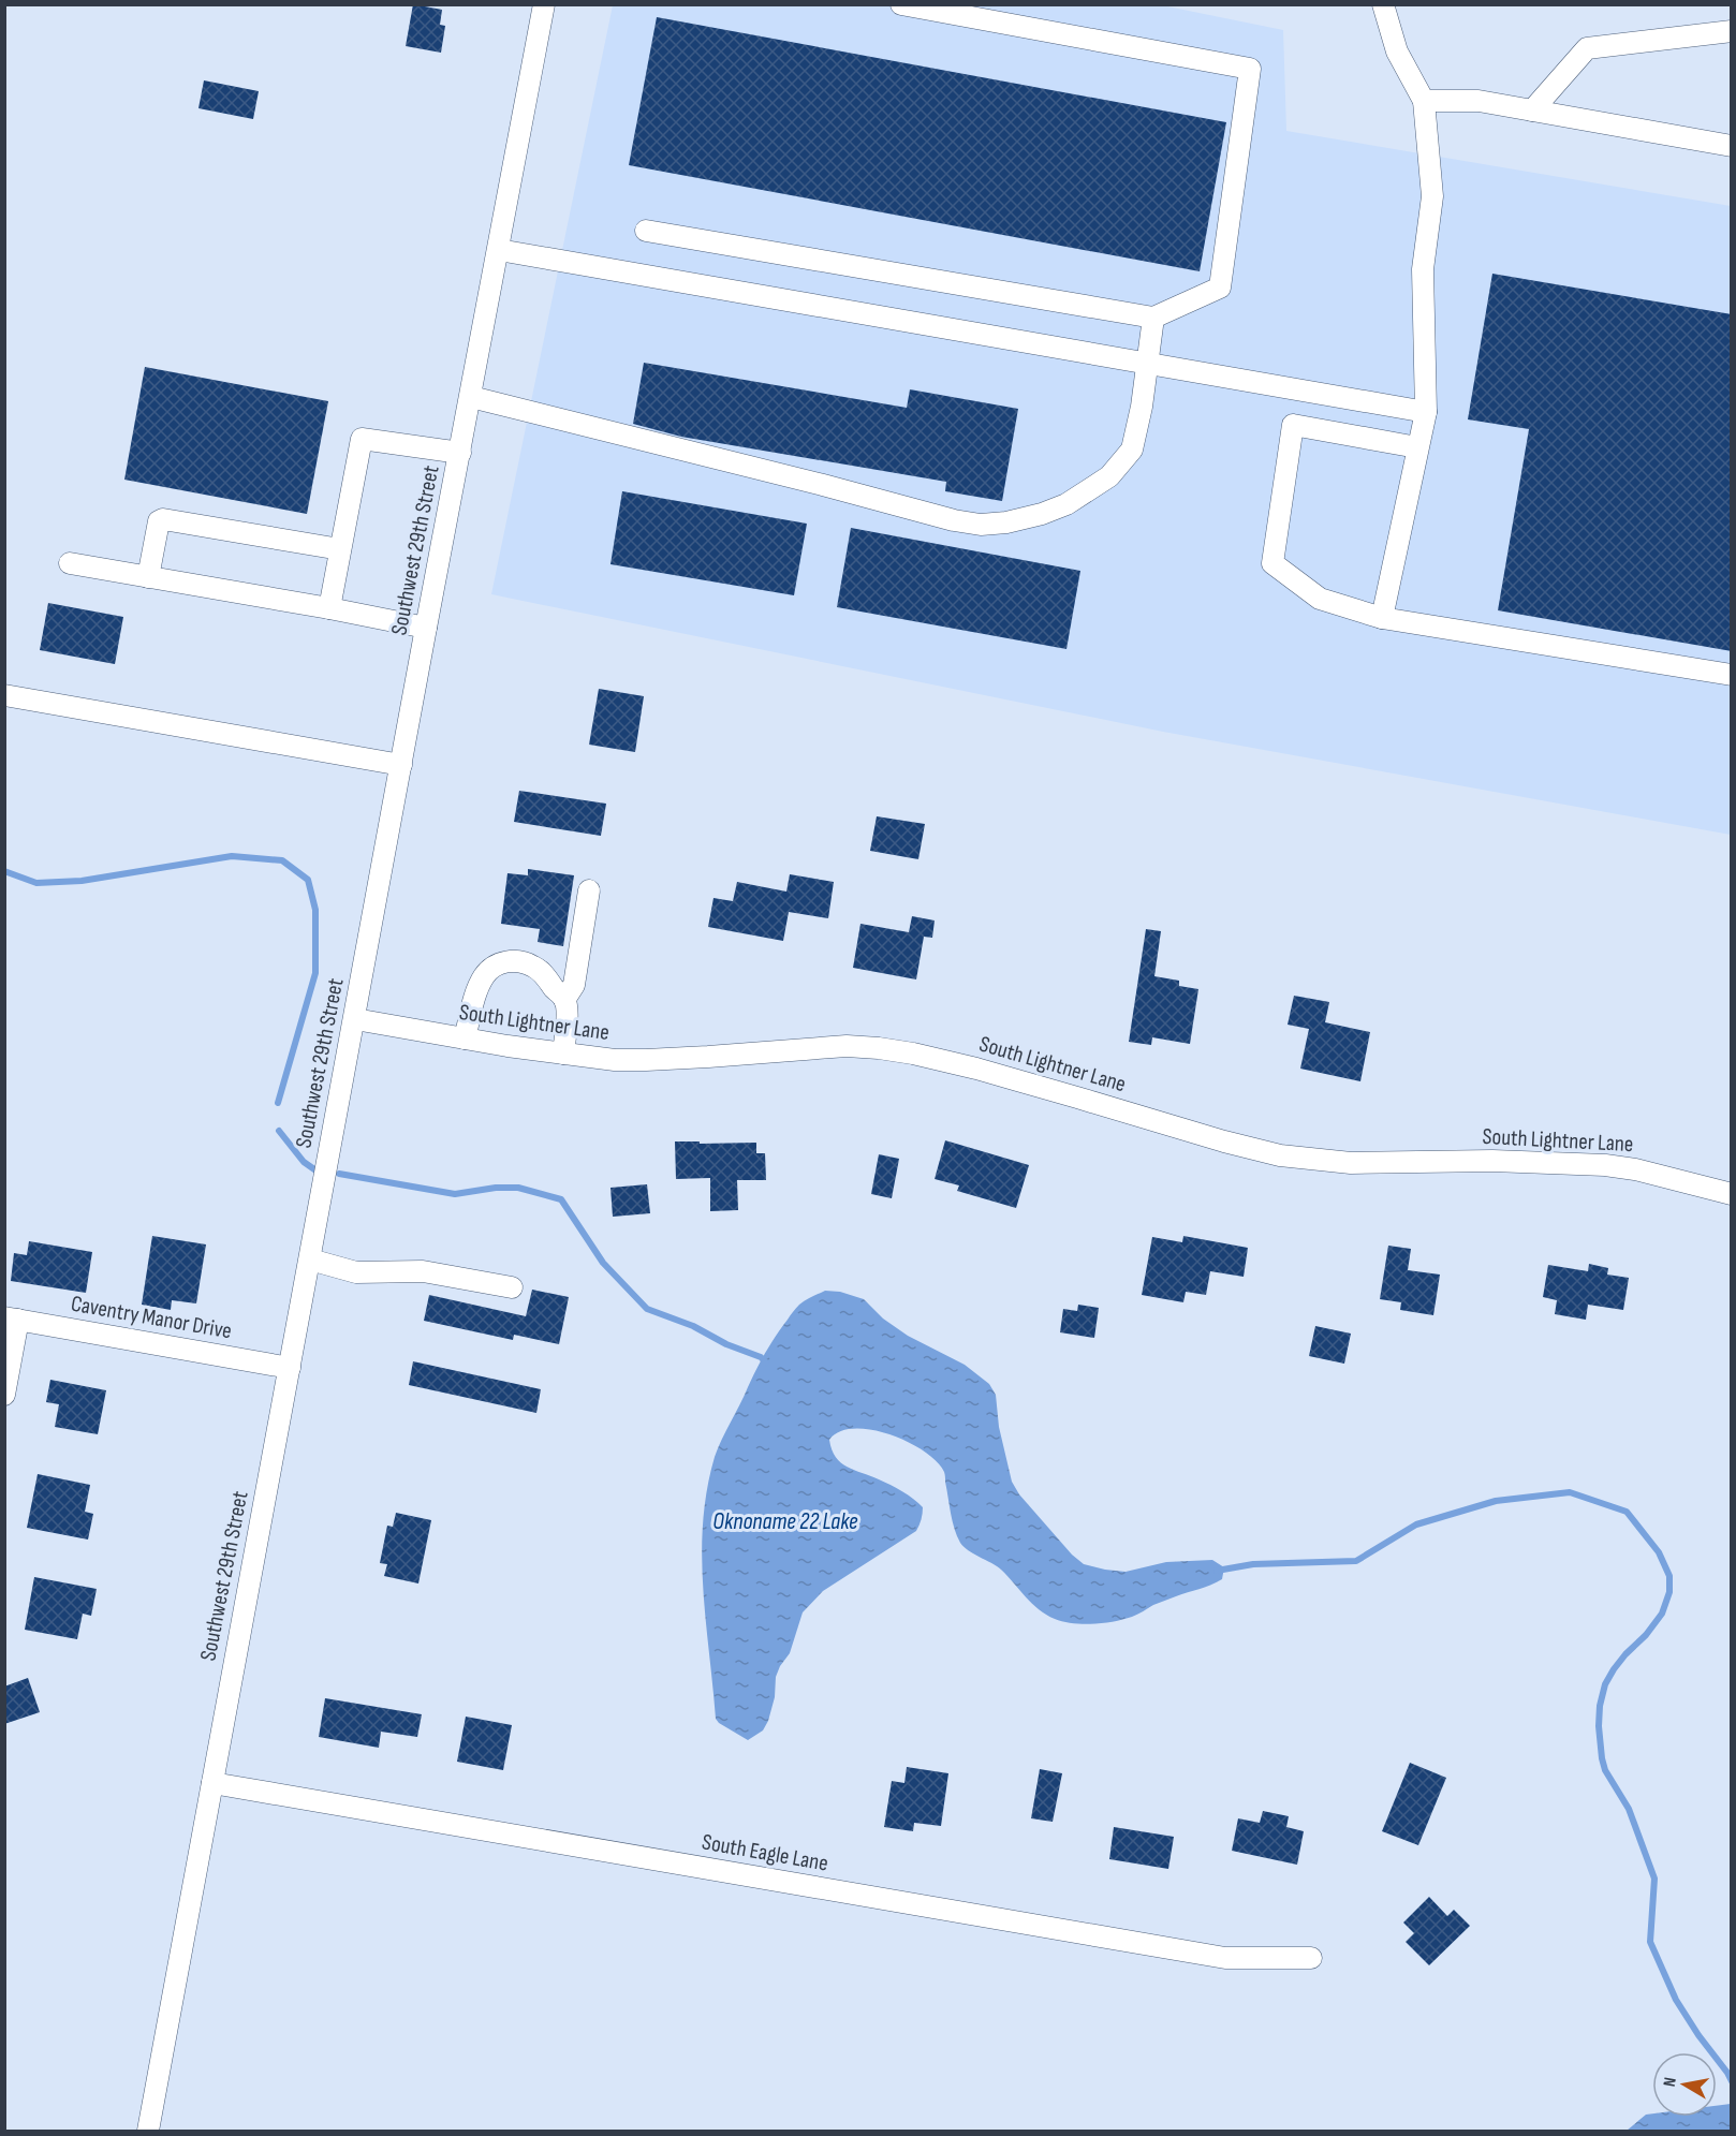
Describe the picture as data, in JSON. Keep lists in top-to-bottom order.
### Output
{
  "streets": {
    "street": [
      "Southwest 29th Street",
      "South Lightner Lane",
      "Caventry Manor Drive",
      "South Eagle Lane"
    ]
  },
  "crossings": [
    ["Southwest 29th Street", "South Lightner Lane"],
    ["Southwest 29th Street", "Caventry Manor Drive"],
    ["Southwest 29th Street", "South Eagle Lane"]
  ],
  "water": ["Oknoname 22 Lake"],
  "north": "left"
}
